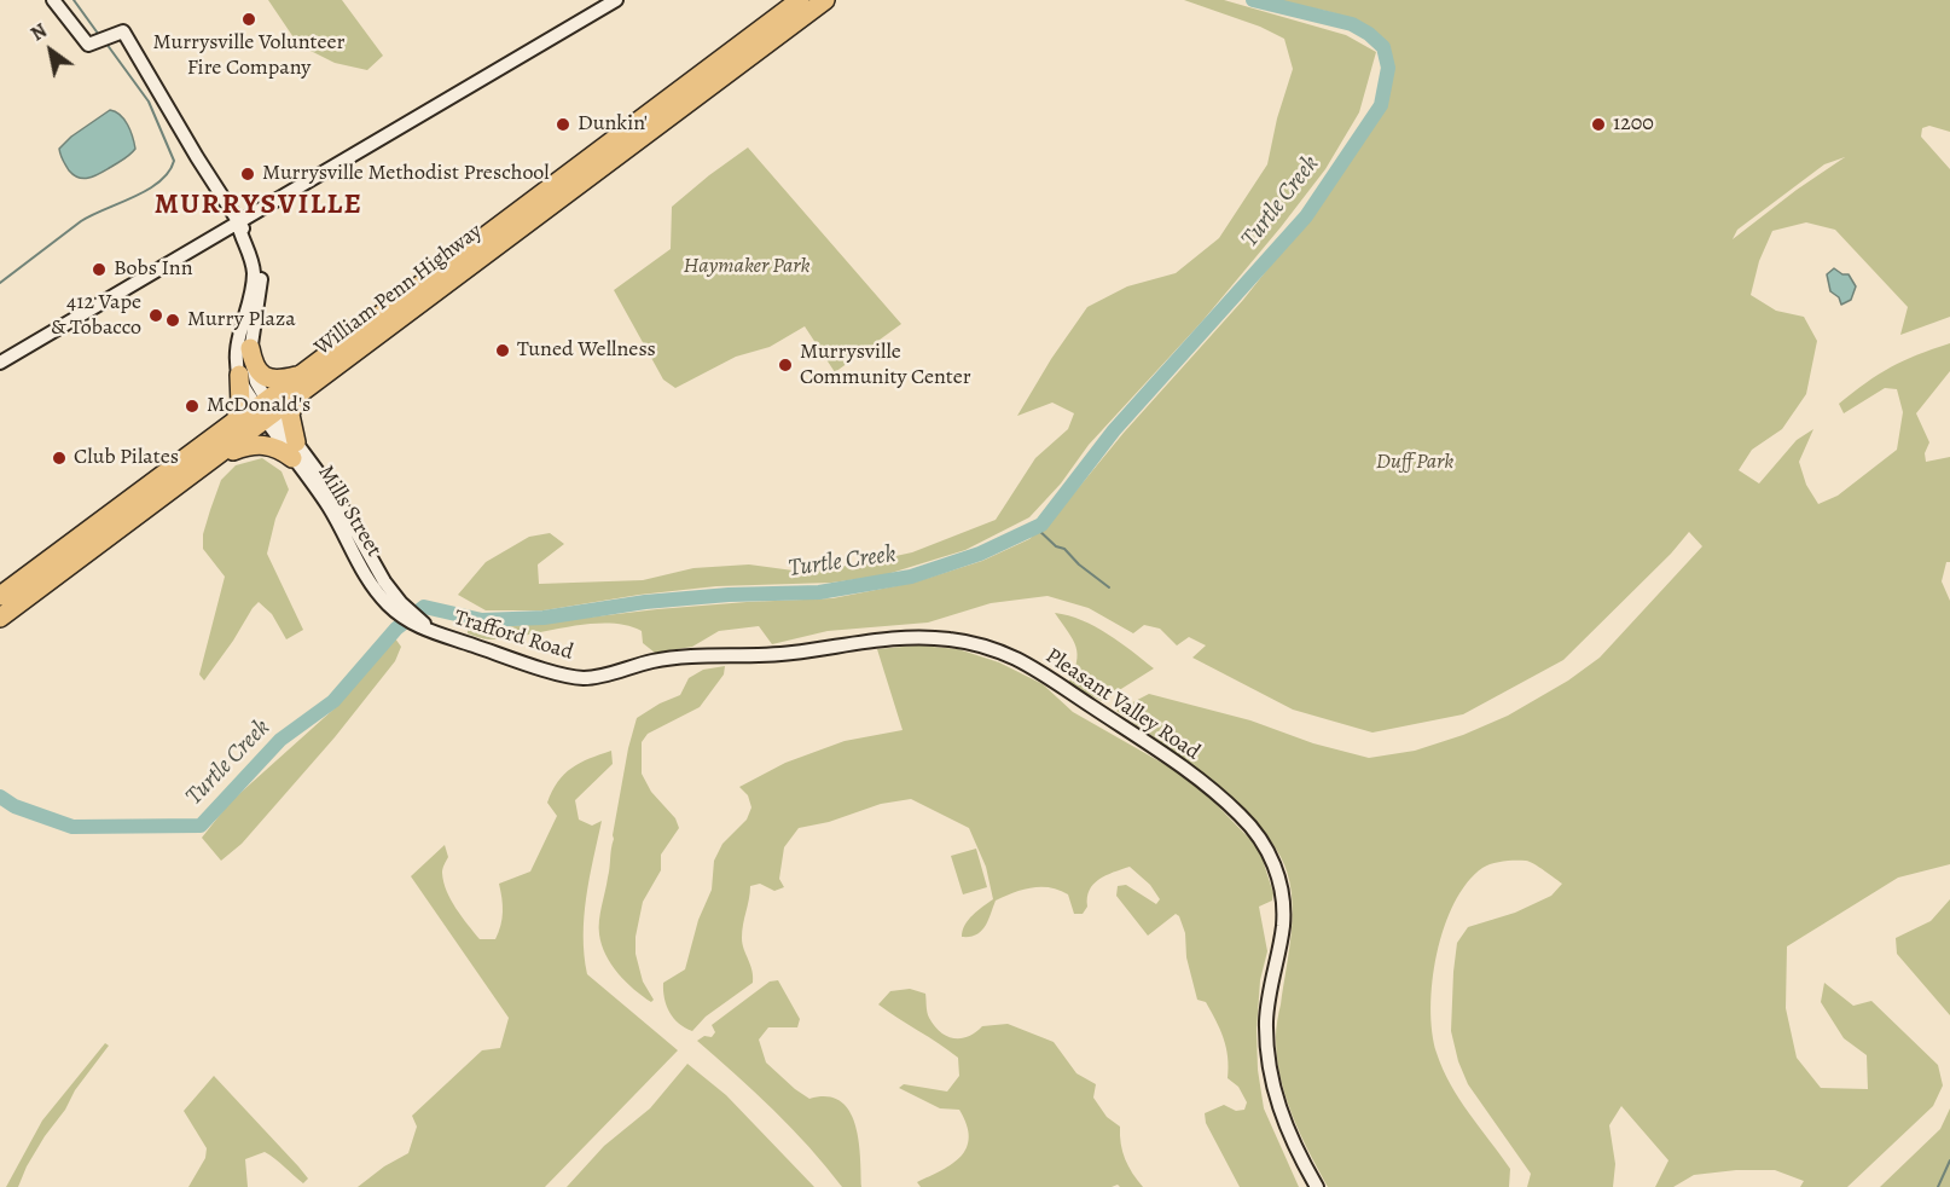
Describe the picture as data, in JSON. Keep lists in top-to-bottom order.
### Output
{
  "streets": {
    "highway": ["William Penn Highway"],
    "main road": ["Mills Street", "Trafford Road", "Pleasant Valley Road"]
  },
  "crossings": [
    ["William Penn Highway", "Mills Street"],
    ["Mills Street", "Trafford Road"],
    ["Trafford Road", "Pleasant Valley Road"]
  ],
  "districts": ["MURRYSVILLE"],
  "water": ["Turtle Creek"],
  "parks": ["Haymaker Park", "Duff Park"],
  "places": [
    "Murrysville Volunteer Fire Company",
    "Dunkin'",
    "1200",
    "Murrysville Methodist Preschool",
    "Bobs Inn",
    "412 Vape & Tobacco",
    "Murry Plaza",
    "Tuned Wellness",
    "Murrysville Community Center",
    "McDonald's",
    "Club Pilates"
  ],
  "north": "top left"
}
